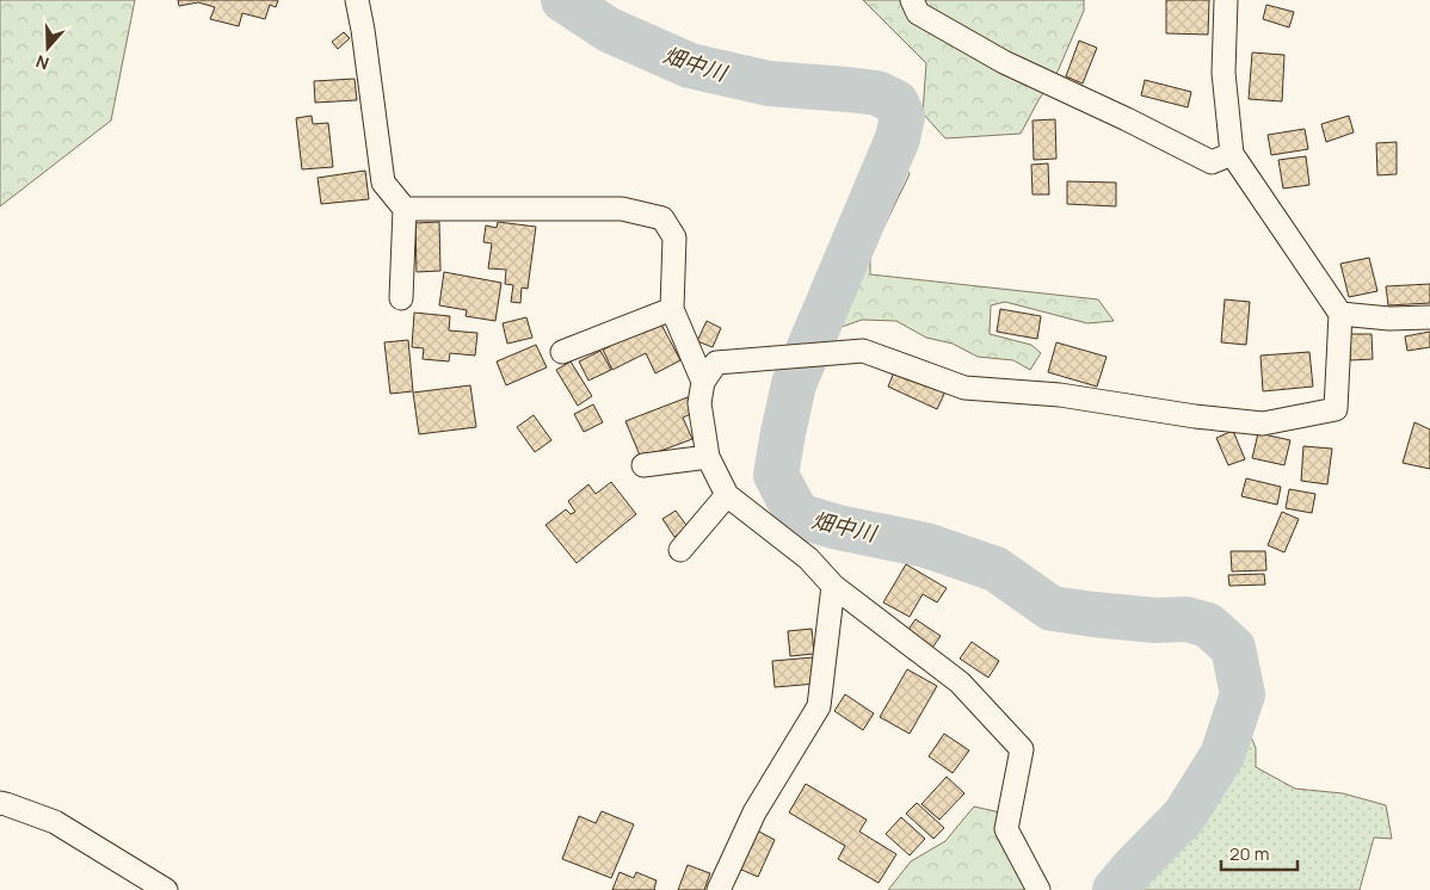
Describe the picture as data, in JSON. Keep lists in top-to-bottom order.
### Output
{
  "water": ["畑中川"],
  "scale_bar": "20 m",
  "north": "bottom"
}
